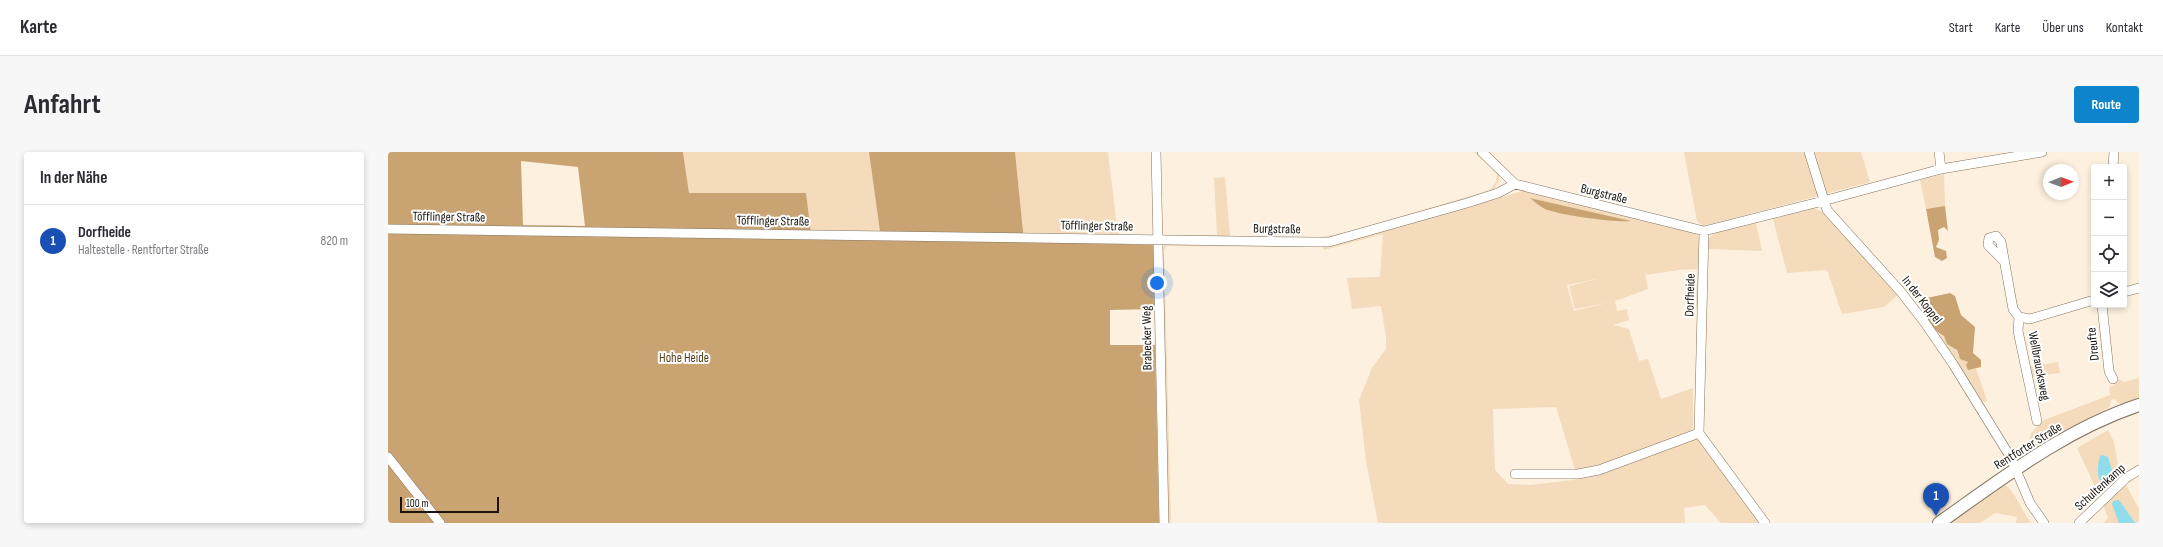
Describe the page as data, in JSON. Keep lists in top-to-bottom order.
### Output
{
  "streets": {
    "main road": ["Rentforter Straße"],
    "street": [
      "Burgstraße",
      "Töfflinger Straße",
      "Dorfheide",
      "In der Koppel",
      "Brabecker Weg",
      "Dreufte",
      "Wellbraucksweg",
      "Schultenkamp"
    ]
  },
  "crossings": [
    ["Burgstraße", "Töfflinger Straße"],
    ["Burgstraße", "Dorfheide"],
    ["Burgstraße", "In der Koppel"],
    ["Burgstraße", "Brabecker Weg"],
    ["Töfflinger Straße", "Brabecker Weg"],
    ["In der Koppel", "Rentforter Straße"]
  ],
  "parks": ["Hohe Heide"],
  "scale_bar": "100 m",
  "north": "right",
  "page": {
    "header": "Karte",
    "nav": [
      "Start",
      "Karte",
      "Über uns",
      "Kontakt"
    ],
    "buttons": "Route",
    "title": "Anfahrt",
    "heading": "In der Nähe",
    "map_buttons": ["+", "−"],
    "list": [
      {
        "mark": "1",
        "name": "Dorfheide",
        "note": "Haltestelle · Rentforter Straße",
        "value": "820 m"
      }
    ],
    "pins": "1",
    "scale": "100 m"
  }
}
